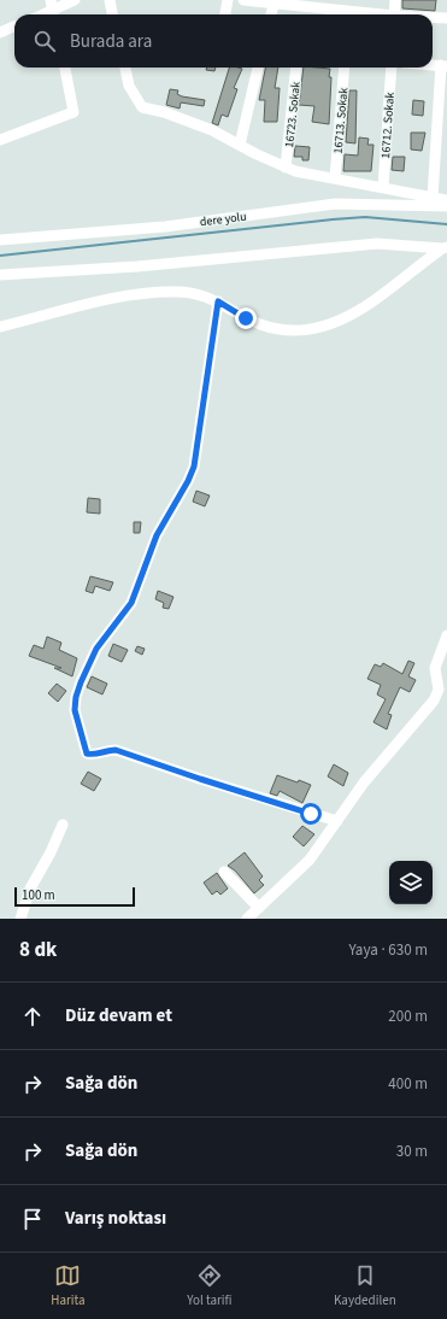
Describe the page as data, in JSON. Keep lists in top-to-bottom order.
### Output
{
  "streets": {
    "street": [
      "16723. Sokak",
      "16713. Sokak",
      "16712. Sokak",
      "dere yolu"
    ]
  },
  "scale_bar": "100 m",
  "page": {
    "search": "Burada ara",
    "scale": "100 m",
    "heading": ["8 dk", "Yaya · 630 m"],
    "list": [
      ["Düz devam et", "200 m"],
      ["Sağa dön", "400 m"],
      ["Sağa dön", "30 m"],
      "Varış noktası"
    ],
    "nav": ["Harita", "Yol tarifi", "Kaydedilen"]
  }
}
